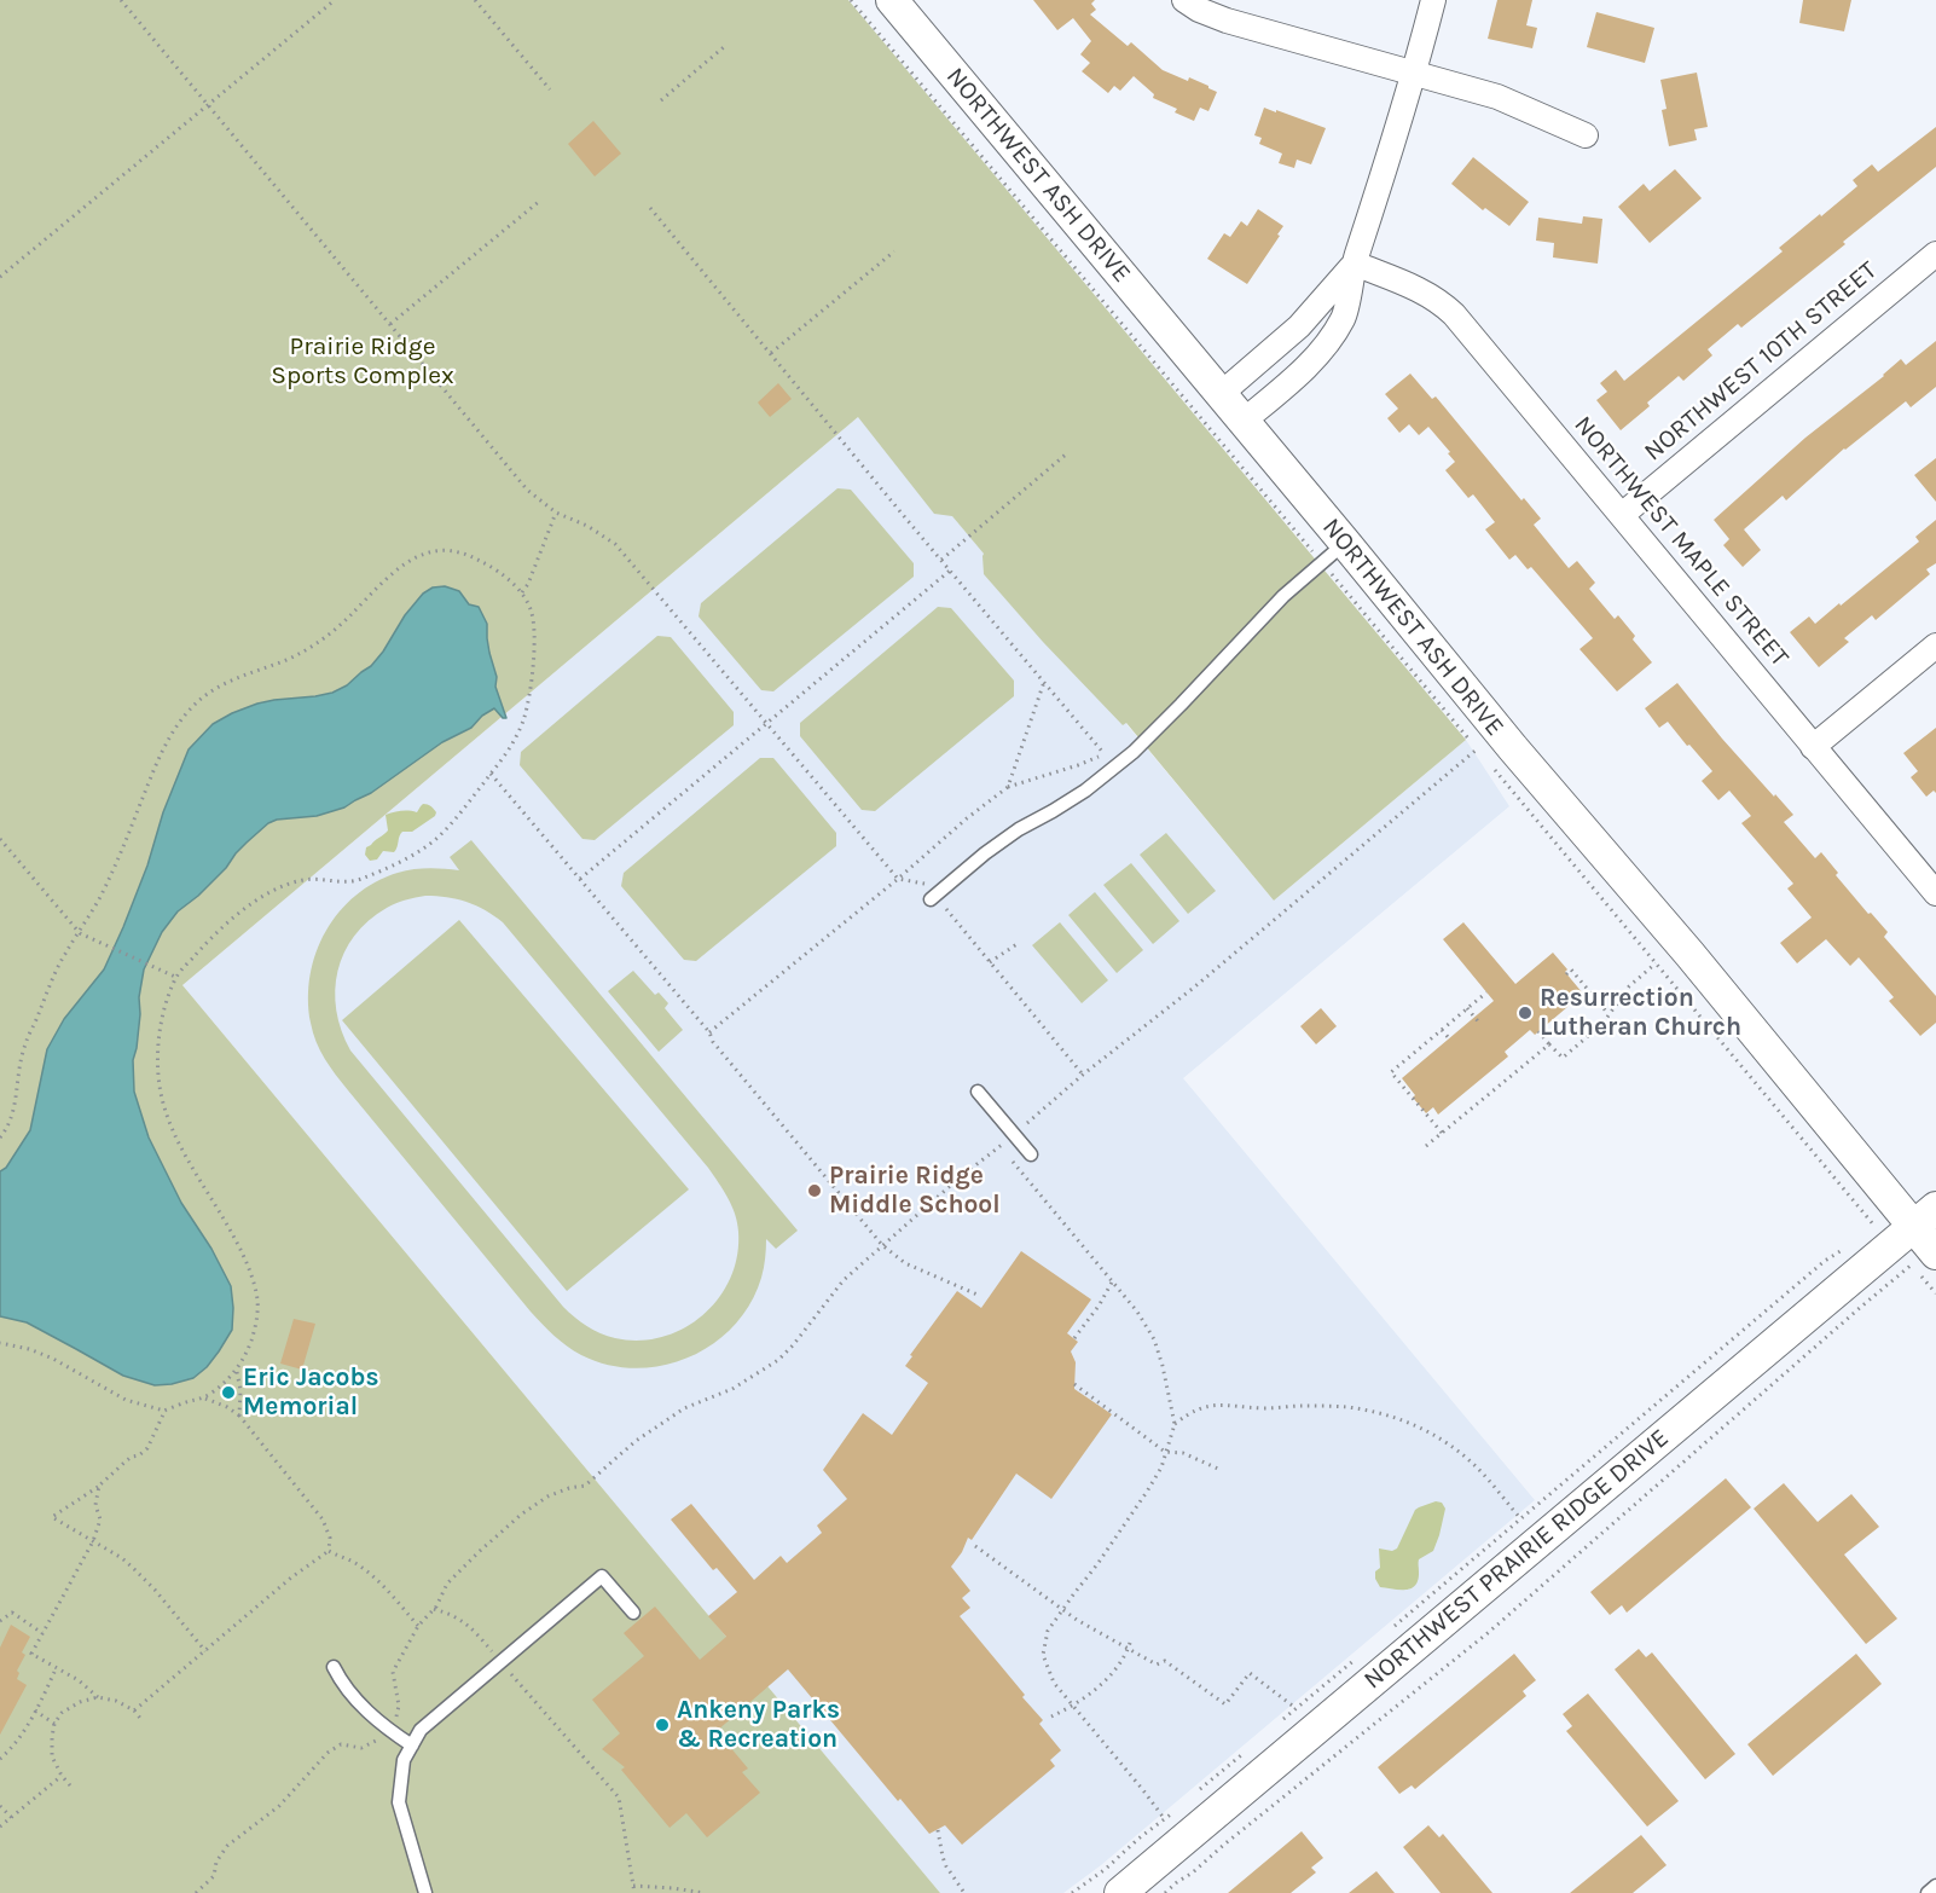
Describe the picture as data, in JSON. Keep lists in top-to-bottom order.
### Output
{
  "streets": {
    "street": [
      "NORTHWEST ASH DRIVE",
      "NORTHWEST 10TH STREET",
      "NORTHWEST MAPLE STREET",
      "NORTHWEST PRAIRIE RIDGE DRIVE"
    ]
  },
  "crossings": [
    ["NORTHWEST ASH DRIVE", "NORTHWEST PRAIRIE RIDGE DRIVE"],
    ["NORTHWEST 10TH STREET", "NORTHWEST MAPLE STREET"]
  ],
  "parks": ["Prairie Ridge Sports Complex"],
  "places": [
    "Resurrection Lutheran Church",
    "Prairie Ridge Middle School",
    "Eric Jacobs Memorial",
    "Ankeny Parks & Recreation"
  ]
}
